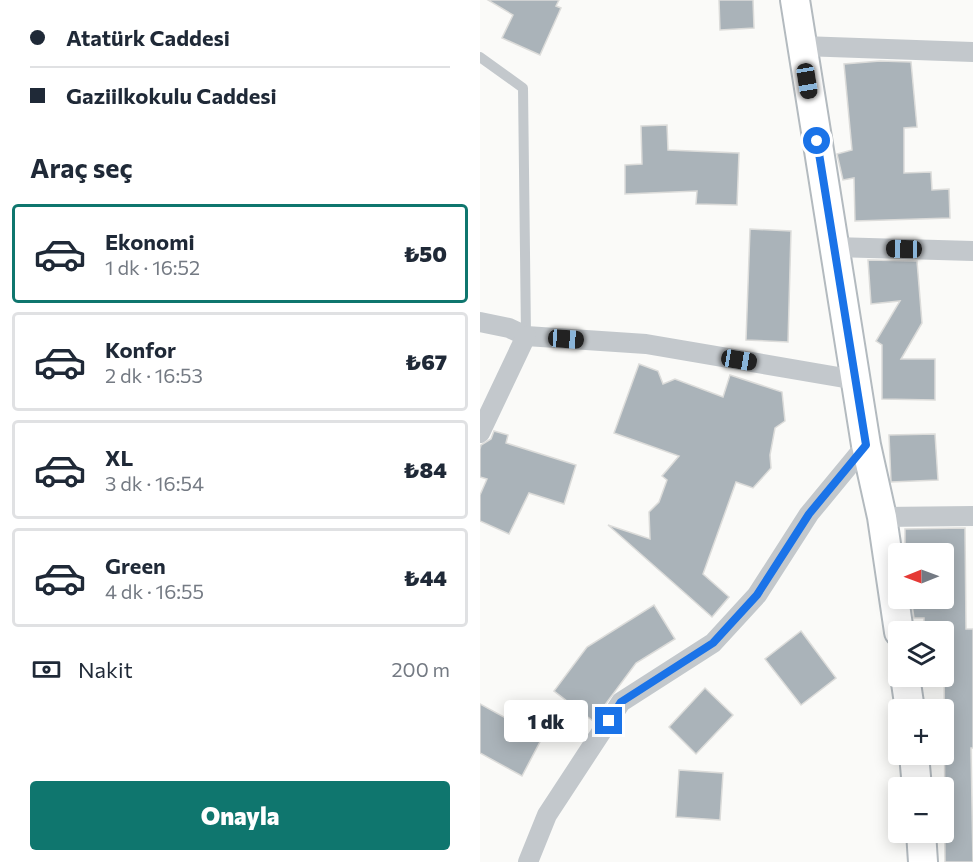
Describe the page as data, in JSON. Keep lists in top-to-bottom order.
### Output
{
  "north": "left",
  "page": {
    "banner": ["Atatürk Caddesi", "Gaziilkokulu Caddesi"],
    "heading": "Araç seç",
    "list": [
      {
        "name": "Ekonomi",
        "note": "1 dk · 16:52",
        "value": "₺50"
      },
      {
        "name": "Konfor",
        "note": "2 dk · 16:53",
        "value": "₺67"
      },
      {
        "name": "XL",
        "note": "3 dk · 16:54",
        "value": "₺84"
      },
      {
        "name": "Green",
        "note": "4 dk · 16:55",
        "value": "₺44"
      }
    ],
    "map_buttons": ["+", "−"],
    "pay": ["Nakit", "200 m"],
    "bubble": "1 dk",
    "buttons": "Onayla"
  }
}
